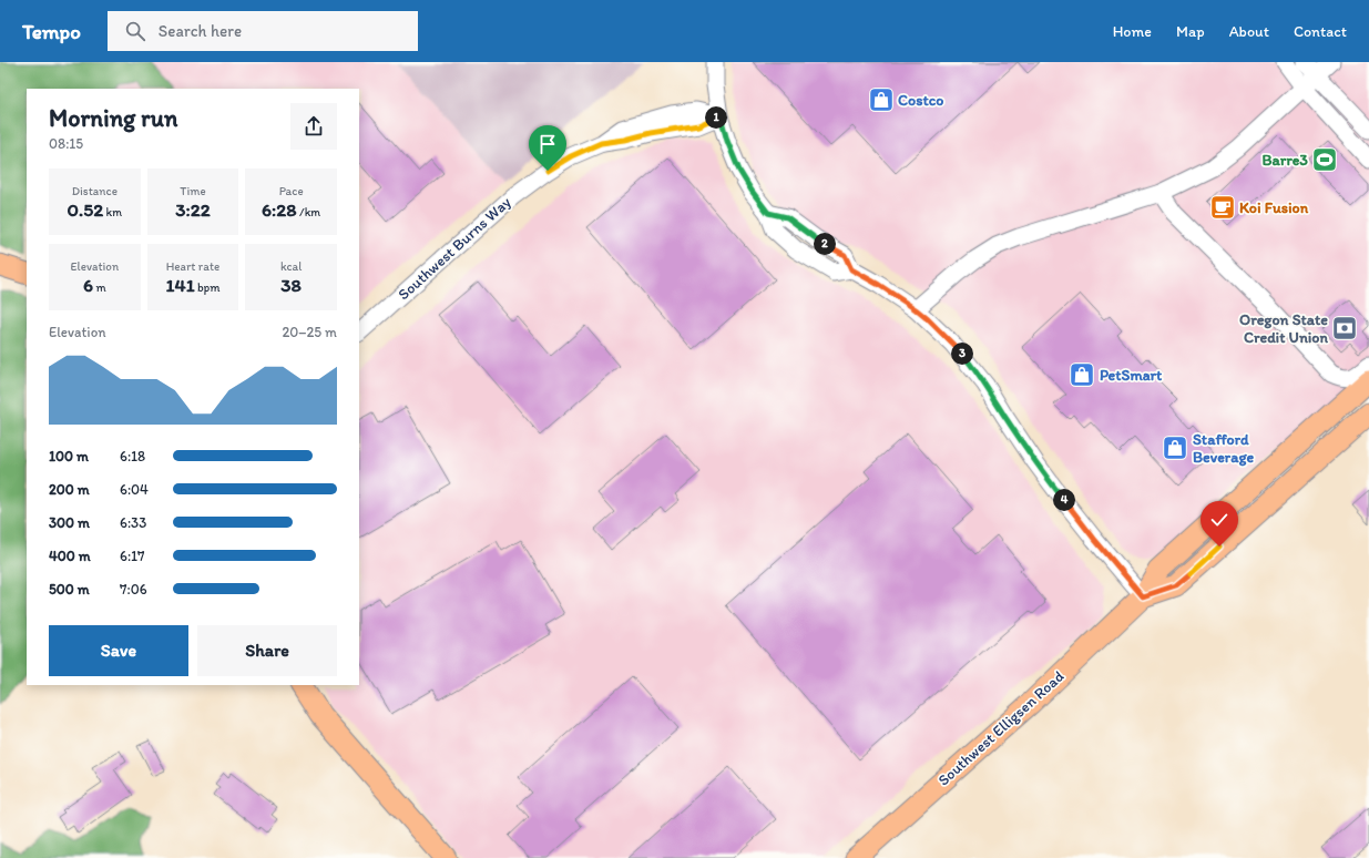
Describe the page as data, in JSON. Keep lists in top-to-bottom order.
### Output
{
  "streets": {
    "main road": ["Southwest Elligsen Road"],
    "street": ["Southwest Burns Way"]
  },
  "places": {
    "shop": ["Costco", "PetSmart", "Stafford Beverage"],
    "sports": ["Barre3"],
    "cafe": ["Koi Fusion"],
    "bank": ["Oregon State Credit Union"]
  },
  "page": {
    "header": "Tempo",
    "search": "Search here",
    "nav": [
      "Home",
      "Map",
      "About",
      "Contact"
    ],
    "heading": ["Morning run", "08:15"],
    "pins": [
      "1",
      "2",
      "3",
      "4"
    ],
    "stats": [
      ["Distance", "0.52 km"],
      ["Time", "3:22"],
      ["Pace", "6:28 /km"],
      ["Elevation", "6 m"],
      ["Heart rate", "141 bpm"],
      ["kcal", "38"]
    ],
    "chart": ["Elevation", "20–25 m"],
    "list": [
      {
        "name": "100 m",
        "note": "6:18"
      },
      {
        "name": "200 m",
        "note": "6:04"
      },
      {
        "name": "300 m",
        "note": "6:33"
      },
      {
        "name": "400 m",
        "note": "6:17"
      },
      {
        "name": "500 m",
        "note": "7:06"
      }
    ],
    "buttons": ["Save", "Share"]
  }
}
